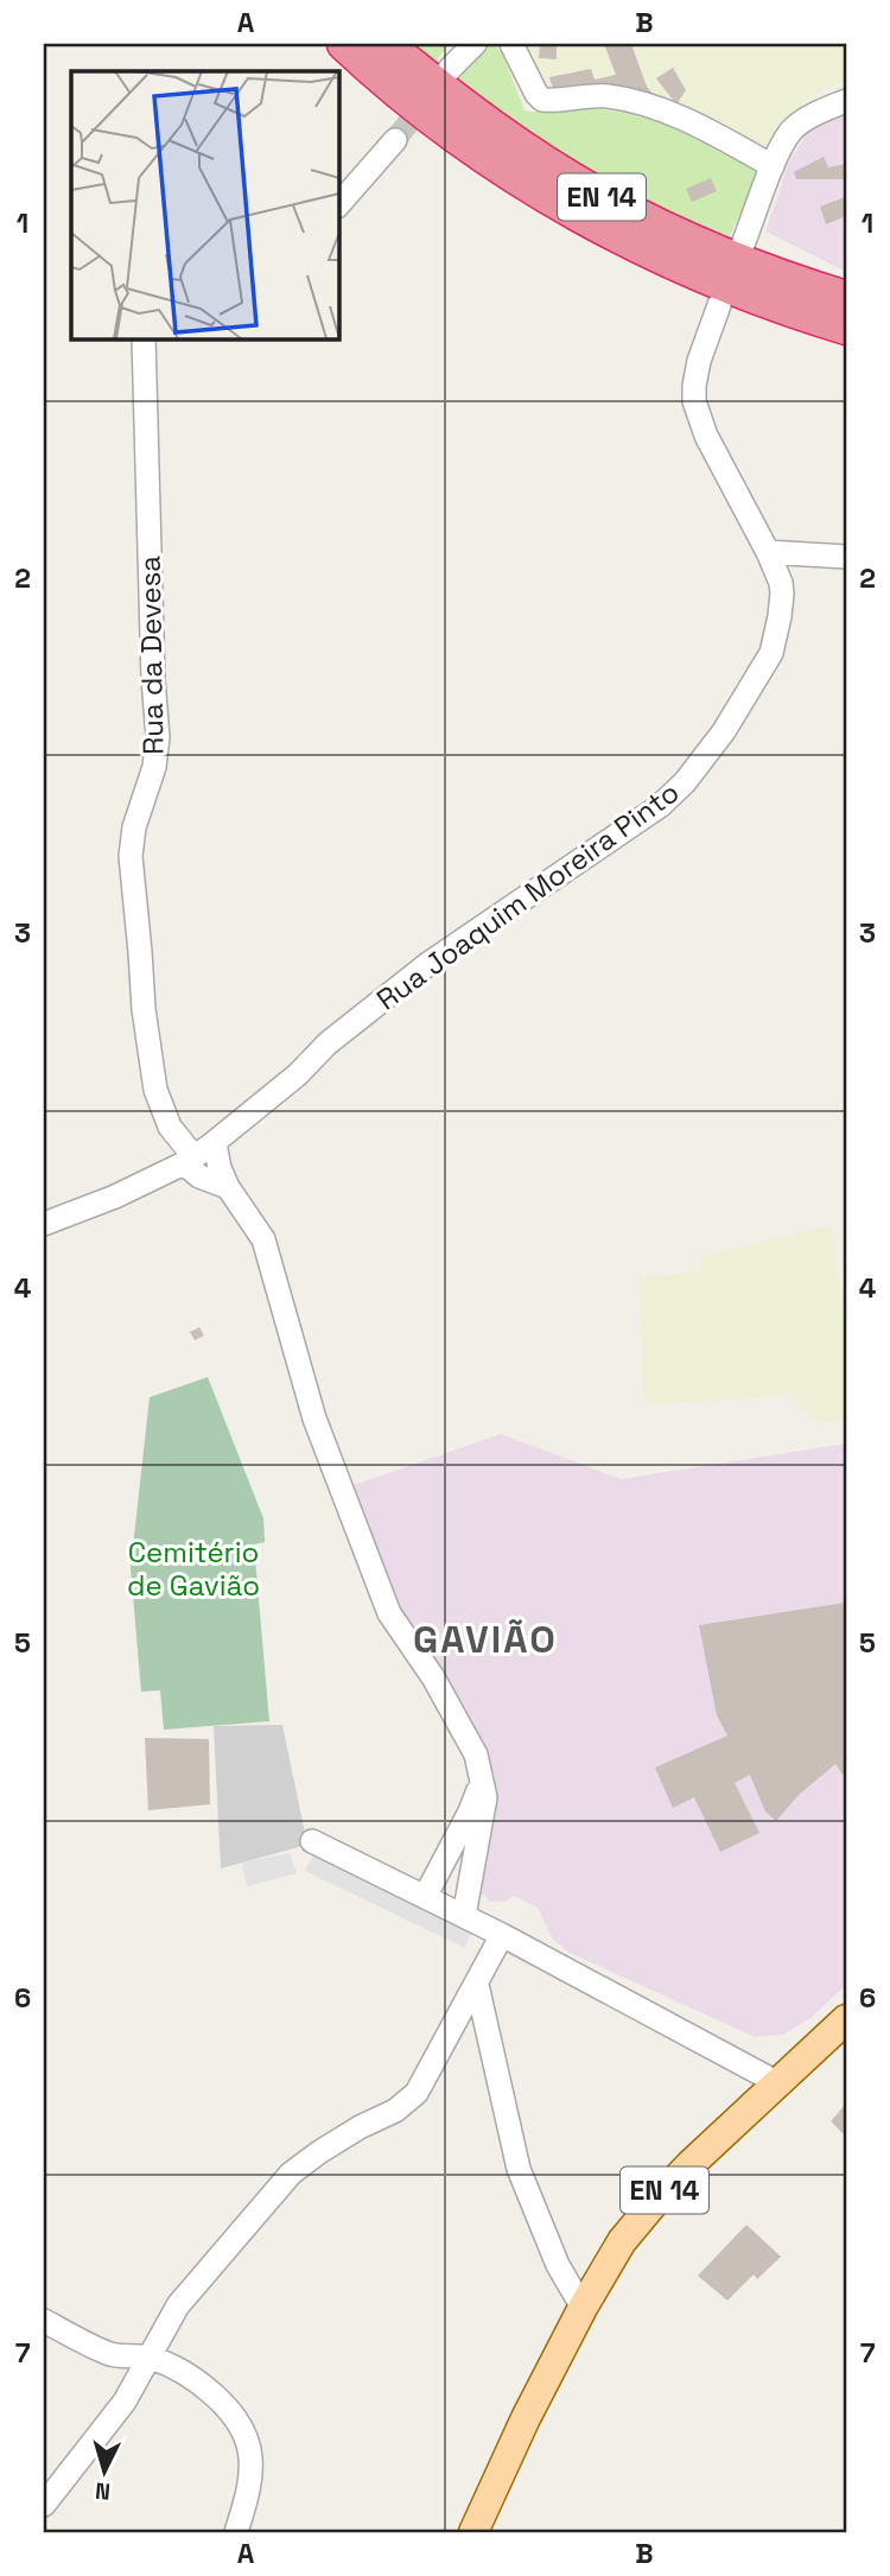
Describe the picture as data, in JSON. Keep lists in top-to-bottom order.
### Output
{
  "streets": {
    "highway": ["EN 14"],
    "street": ["Rua da Devesa", "Rua Joaquim Moreira Pinto"]
  },
  "crossings": [
    ["Rua da Devesa", "Rua Joaquim Moreira Pinto"]
  ],
  "districts": ["GAVIÃO"],
  "parks": ["Cemitério de Gavião"],
  "north": "bottom",
  "grid": {
    "columns": ["A", "B"],
    "rows": [
      "1",
      "2",
      "3",
      "4",
      "5",
      "6",
      "7"
    ]
  }
}
